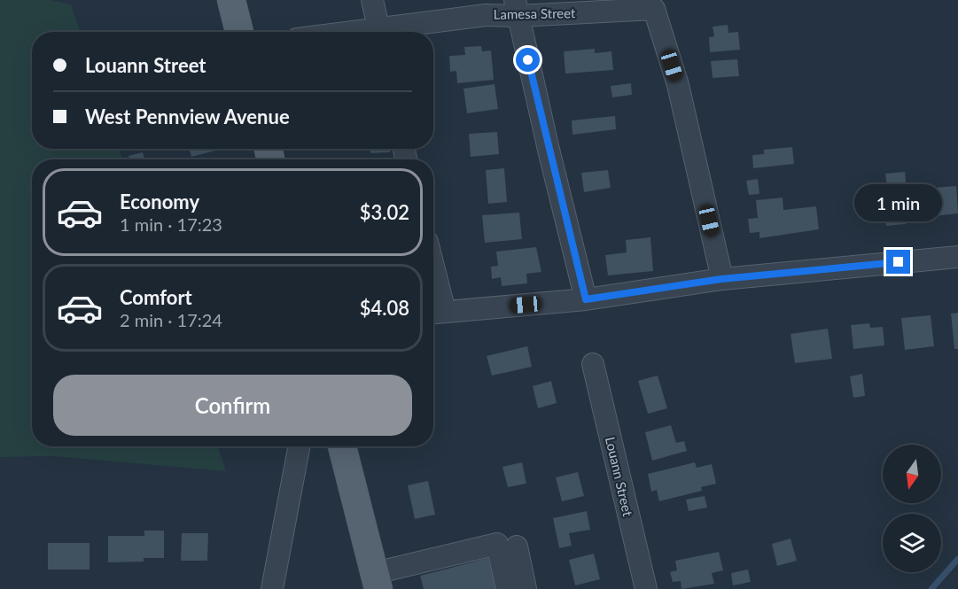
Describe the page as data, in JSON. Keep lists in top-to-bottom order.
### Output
{
  "streets": {
    "street": ["Lamesa Street", "Louann Street"]
  },
  "north": "bottom",
  "page": {
    "banner": ["Louann Street", "West Pennview Avenue"],
    "list": [
      {
        "name": "Economy",
        "note": "1 min · 17:23",
        "value": "$3.02"
      },
      {
        "name": "Comfort",
        "note": "2 min · 17:24",
        "value": "$4.08"
      }
    ],
    "bubble": "1 min",
    "buttons": "Confirm"
  }
}
